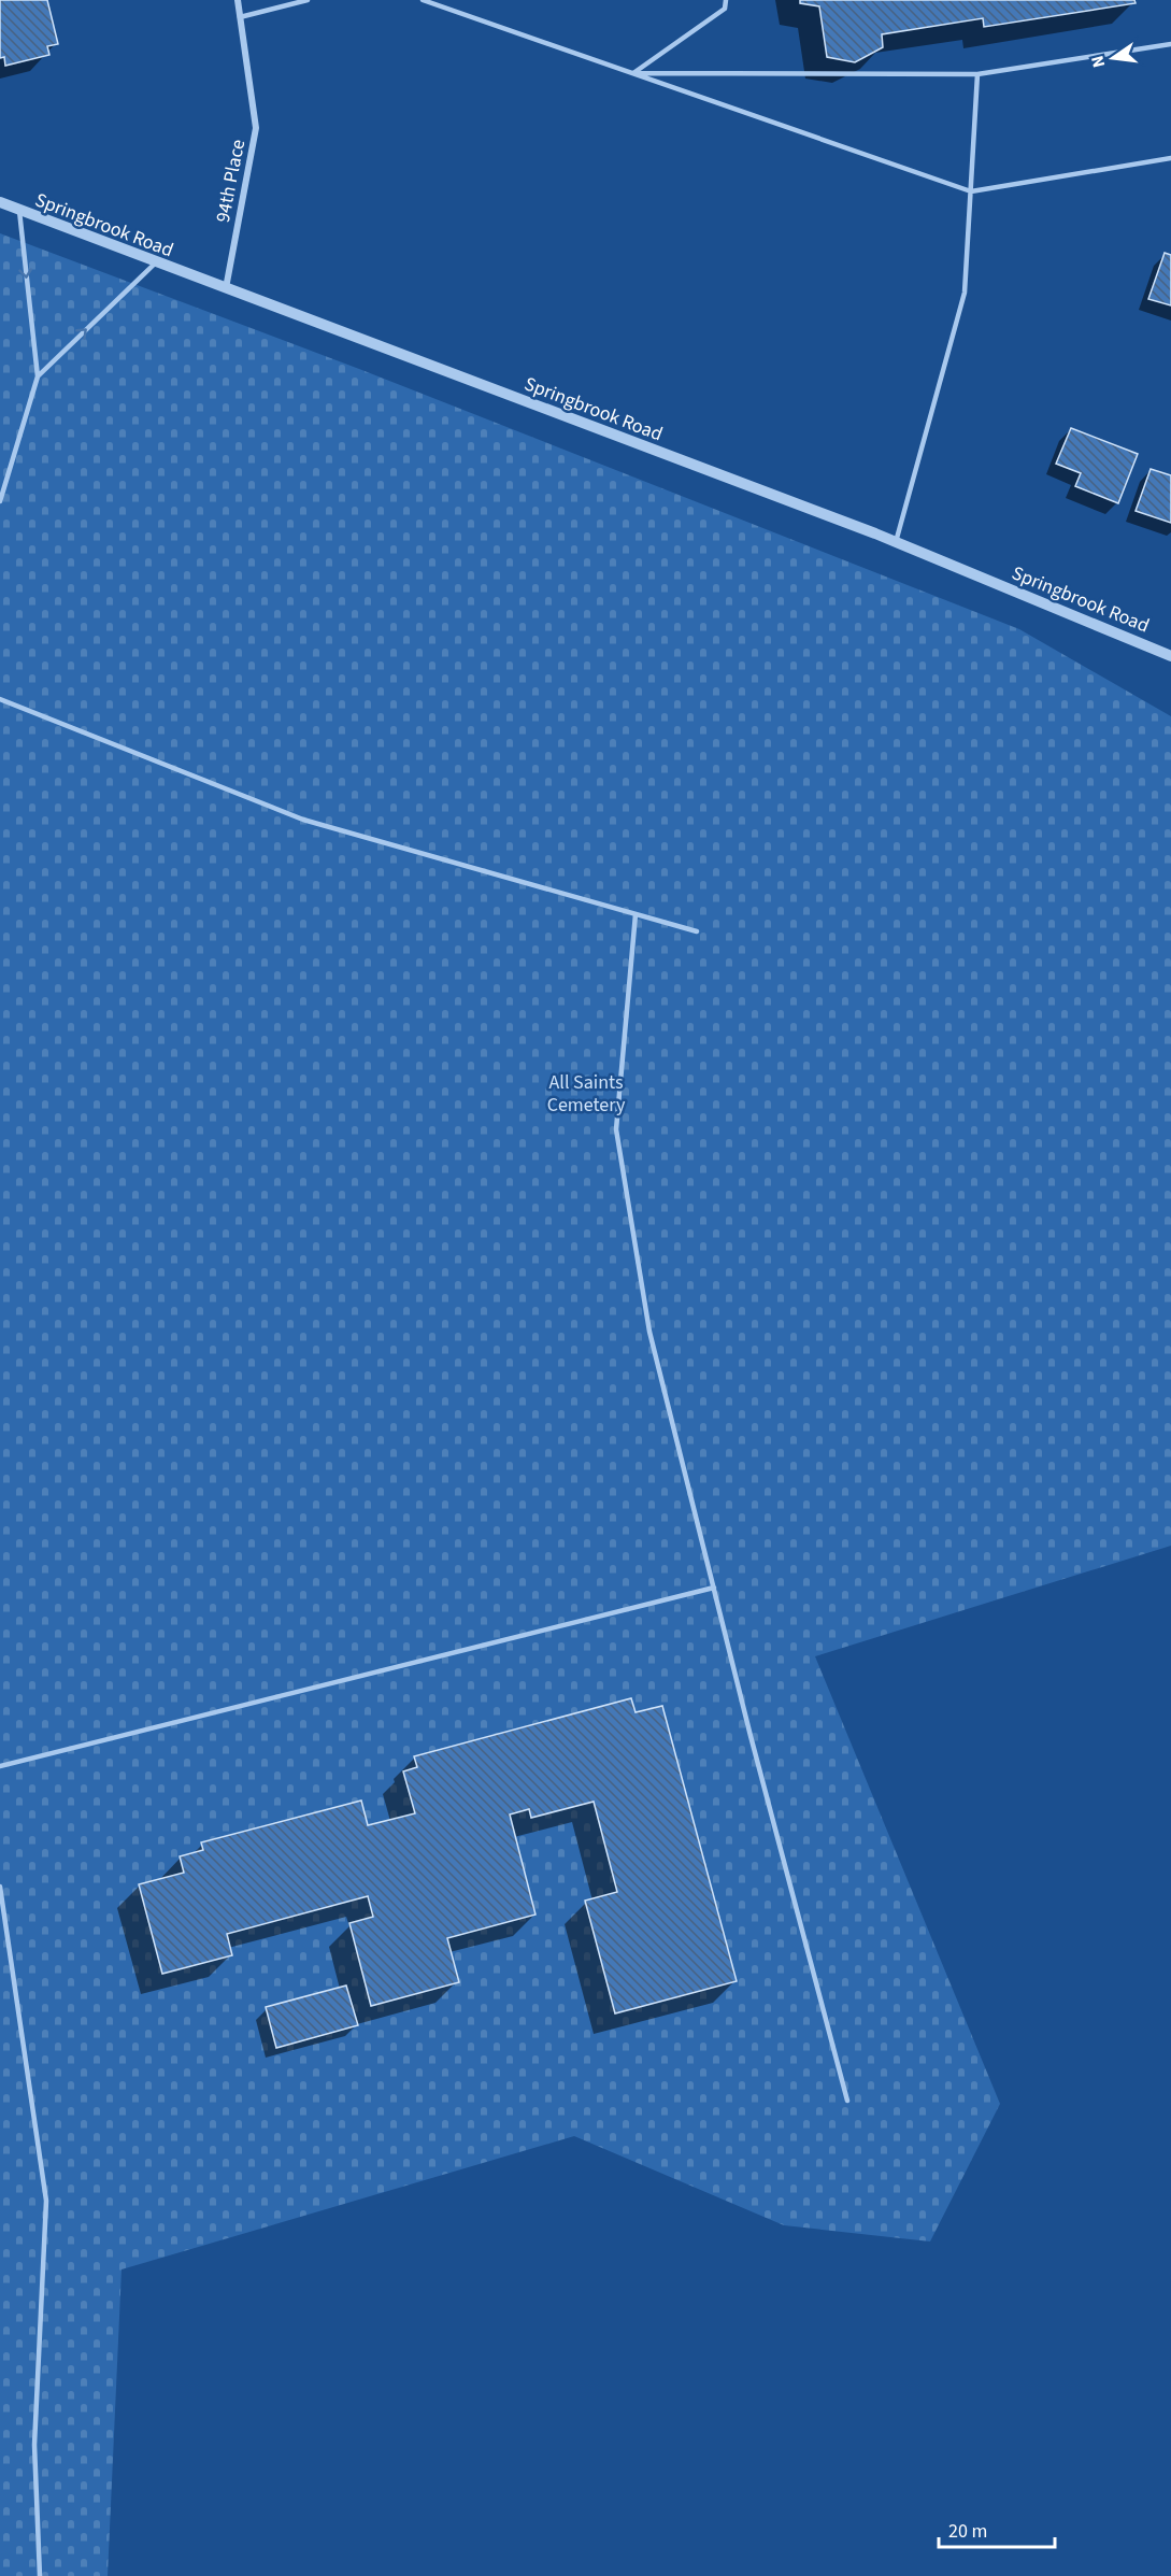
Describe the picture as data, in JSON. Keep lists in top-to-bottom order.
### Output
{
  "streets": {
    "street": ["94th Place", "Springbrook Road"]
  },
  "crossings": [
    ["94th Place", "Springbrook Road"]
  ],
  "parks": ["All Saints Cemetery"],
  "scale_bar": "20 m",
  "north": "left"
}
